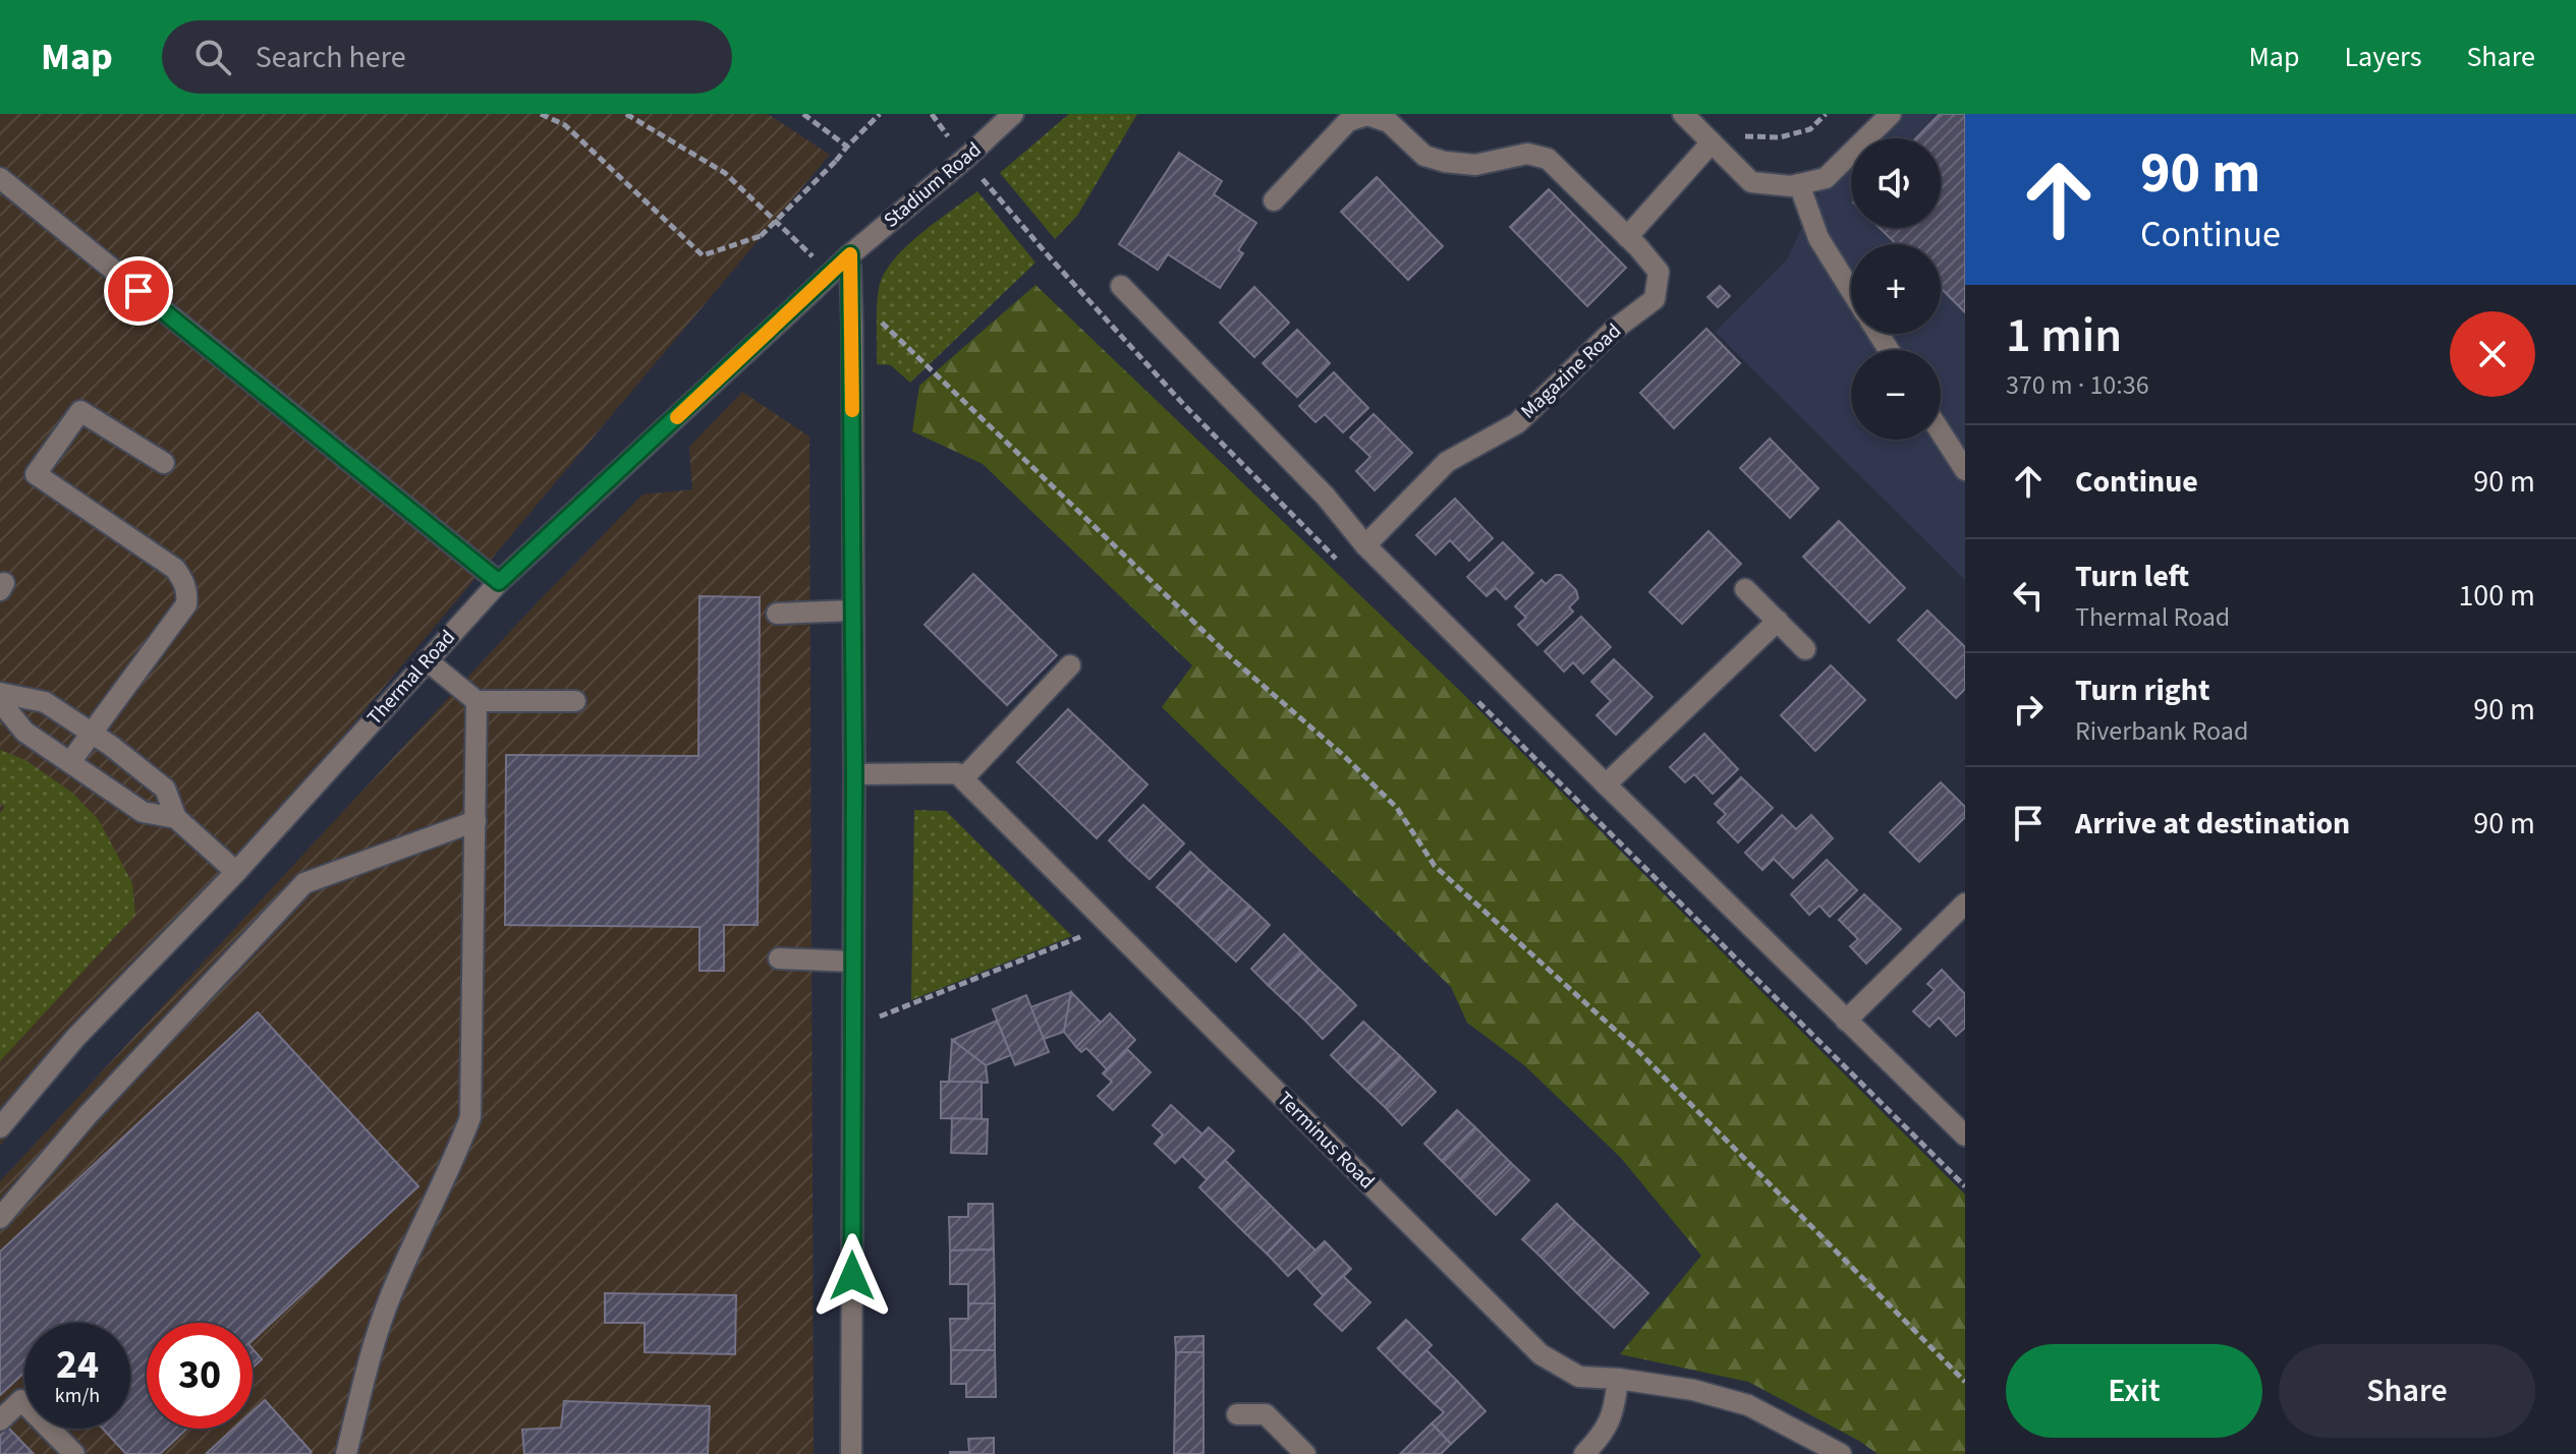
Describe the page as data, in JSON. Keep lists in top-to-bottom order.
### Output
{
  "streets": {
    "street": [
      "Stadium Road",
      "Magazine Road",
      "Thermal Road",
      "Terminus Road"
    ]
  },
  "crossings": [
    ["Stadium Road", "Thermal Road"]
  ],
  "page": {
    "header": "Map",
    "search": "Search here",
    "nav": ["Map", "Layers", "Share"],
    "turn": ["90 m", "Continue"],
    "map_buttons": ["+", "−"],
    "heading": ["1 min", "370 m · 10:36"],
    "list": [
      {
        "name": "Continue",
        "value": "90 m"
      },
      {
        "name": "Turn left",
        "note": "Thermal Road",
        "value": "100 m"
      },
      {
        "name": "Turn right",
        "note": "Riverbank Road",
        "value": "90 m"
      },
      {
        "name": "Arrive at destination",
        "value": "90 m"
      }
    ],
    "speed": "24 km/h",
    "limit": "30",
    "buttons": ["Exit", "Share"]
  }
}
